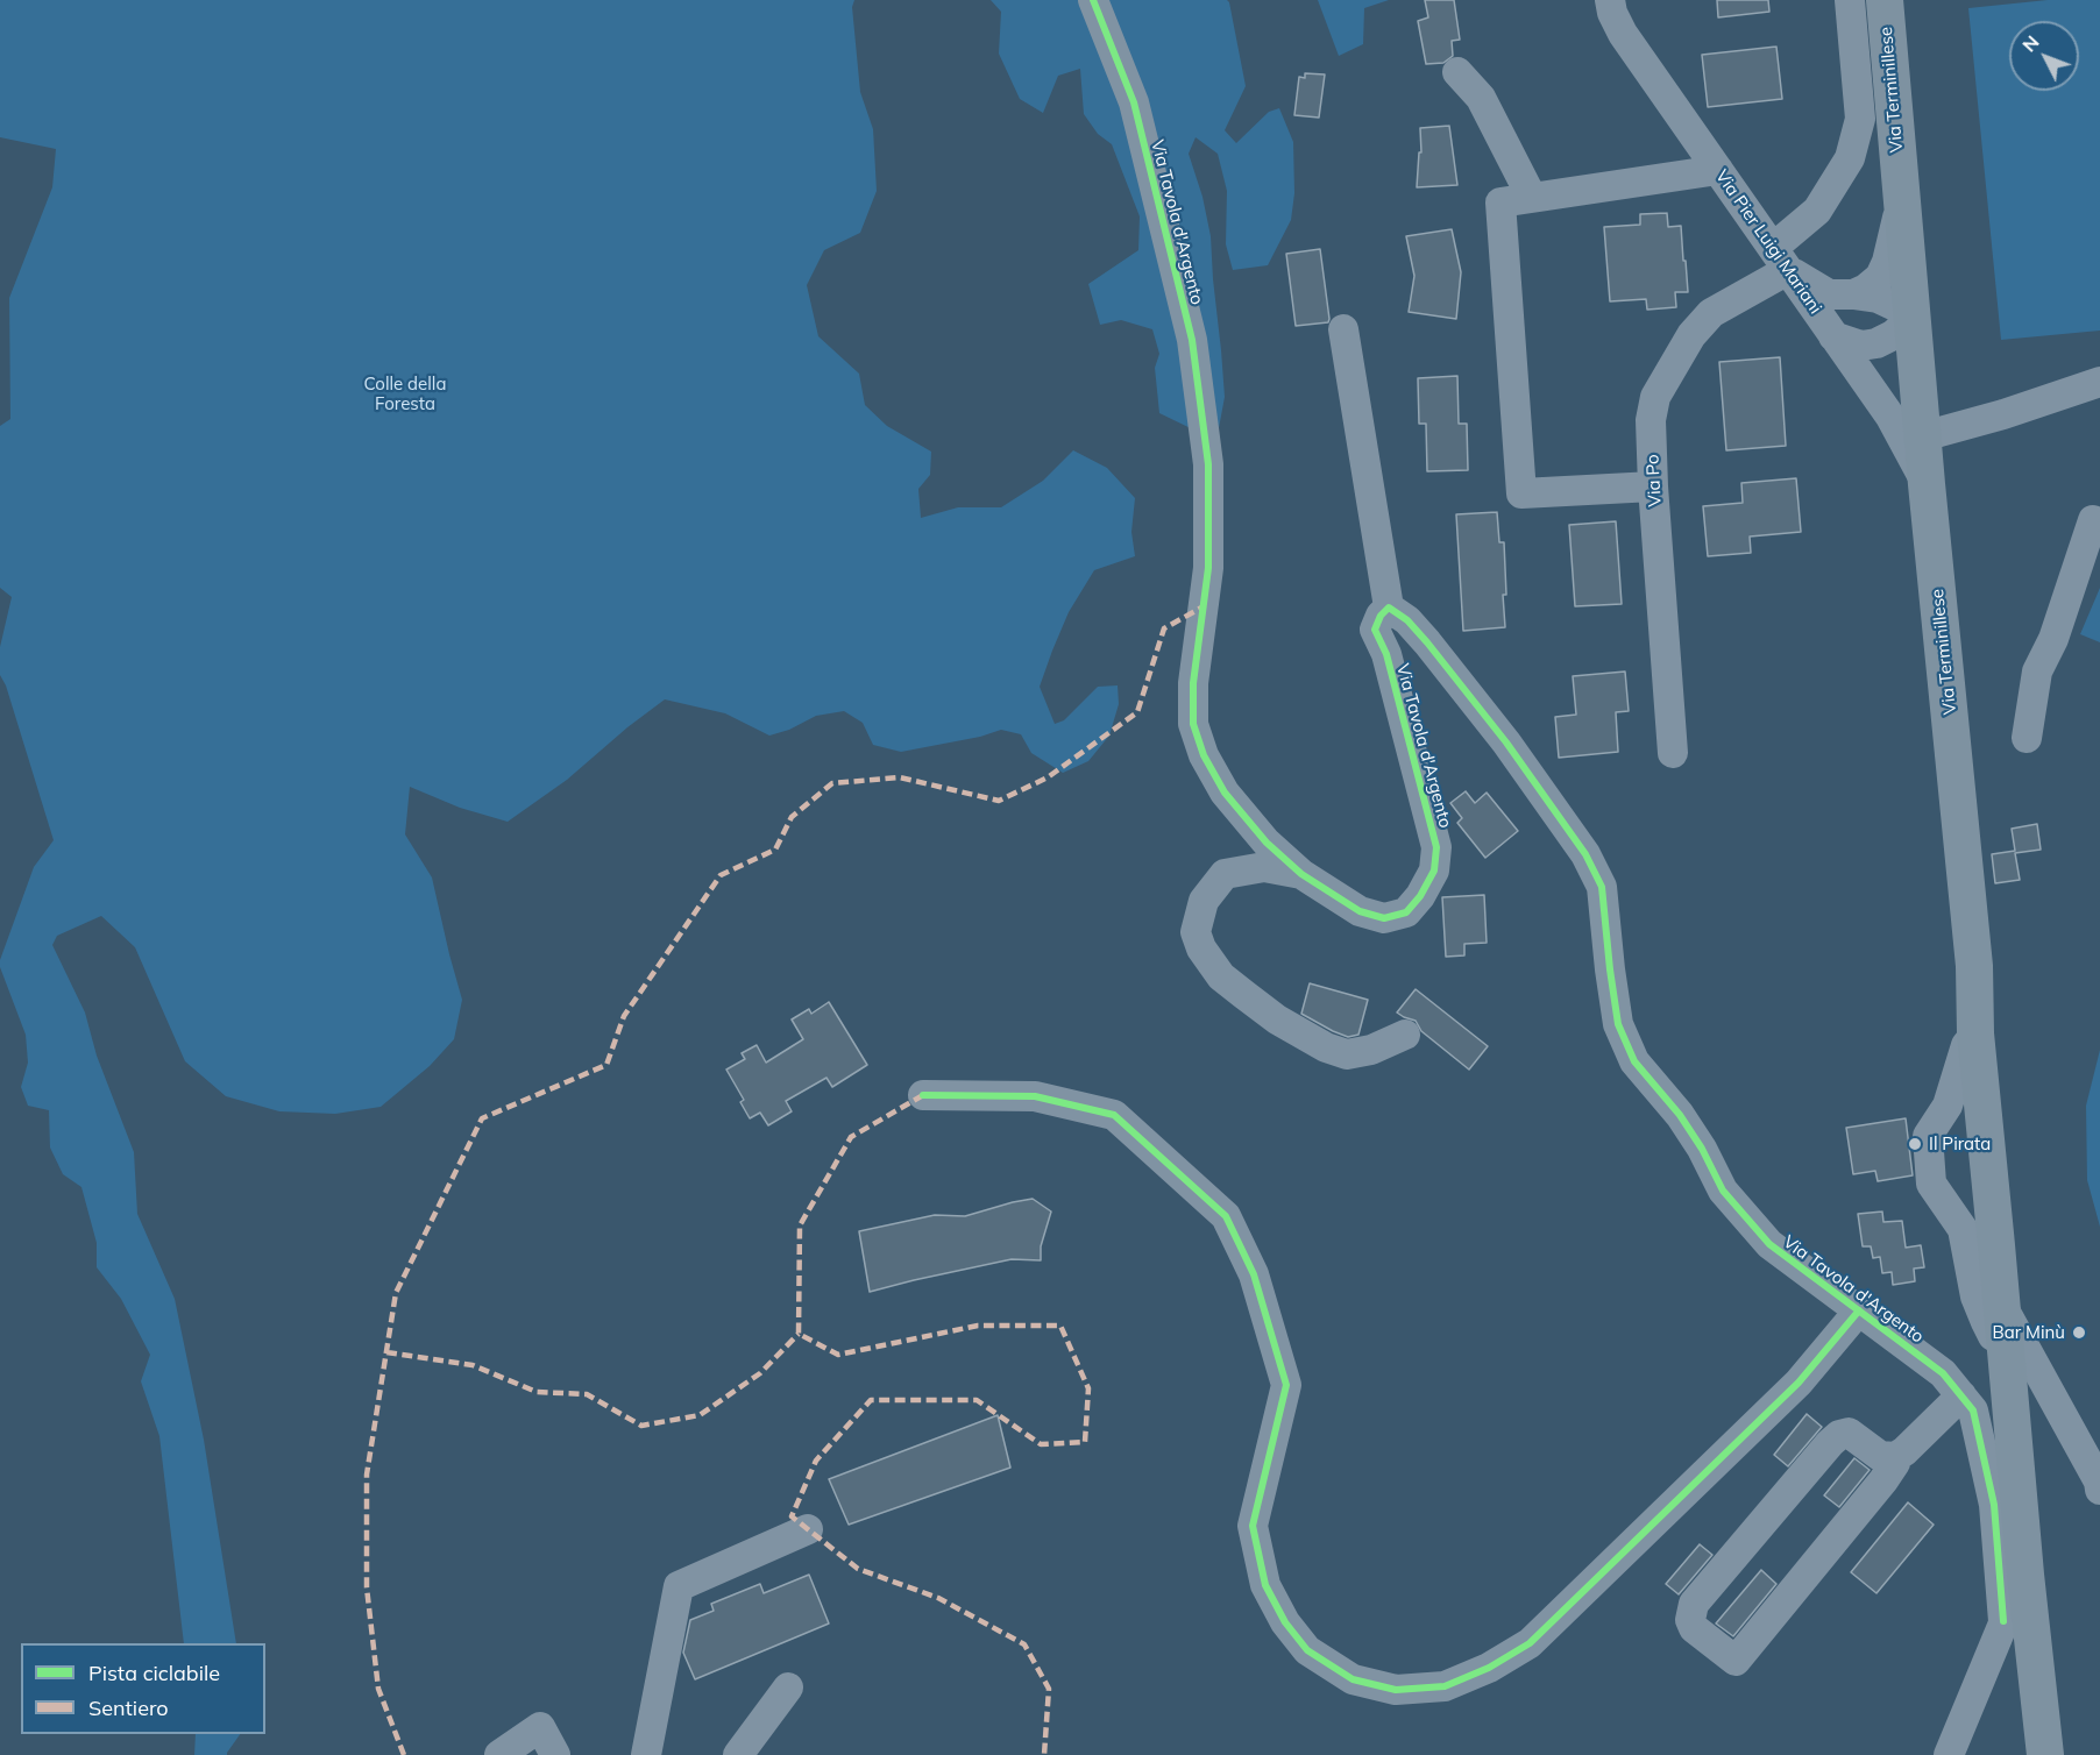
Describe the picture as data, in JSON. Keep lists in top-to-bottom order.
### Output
{
  "streets": {
    "main road": ["Via Terminillese"],
    "street": ["Via Tavola d'Argento", "Via Pier Luigi Mariani", "Via Po"]
  },
  "crossings": [
    ["Via Terminillese", "Via Pier Luigi Mariani"],
    ["Via Pier Luigi Mariani", "Via Po"]
  ],
  "parks": ["Colle della Foresta"],
  "places": ["Il Pirata", "Bar Minù"],
  "legend": ["Pista ciclabile", "Sentiero"],
  "north": "top left"
}
